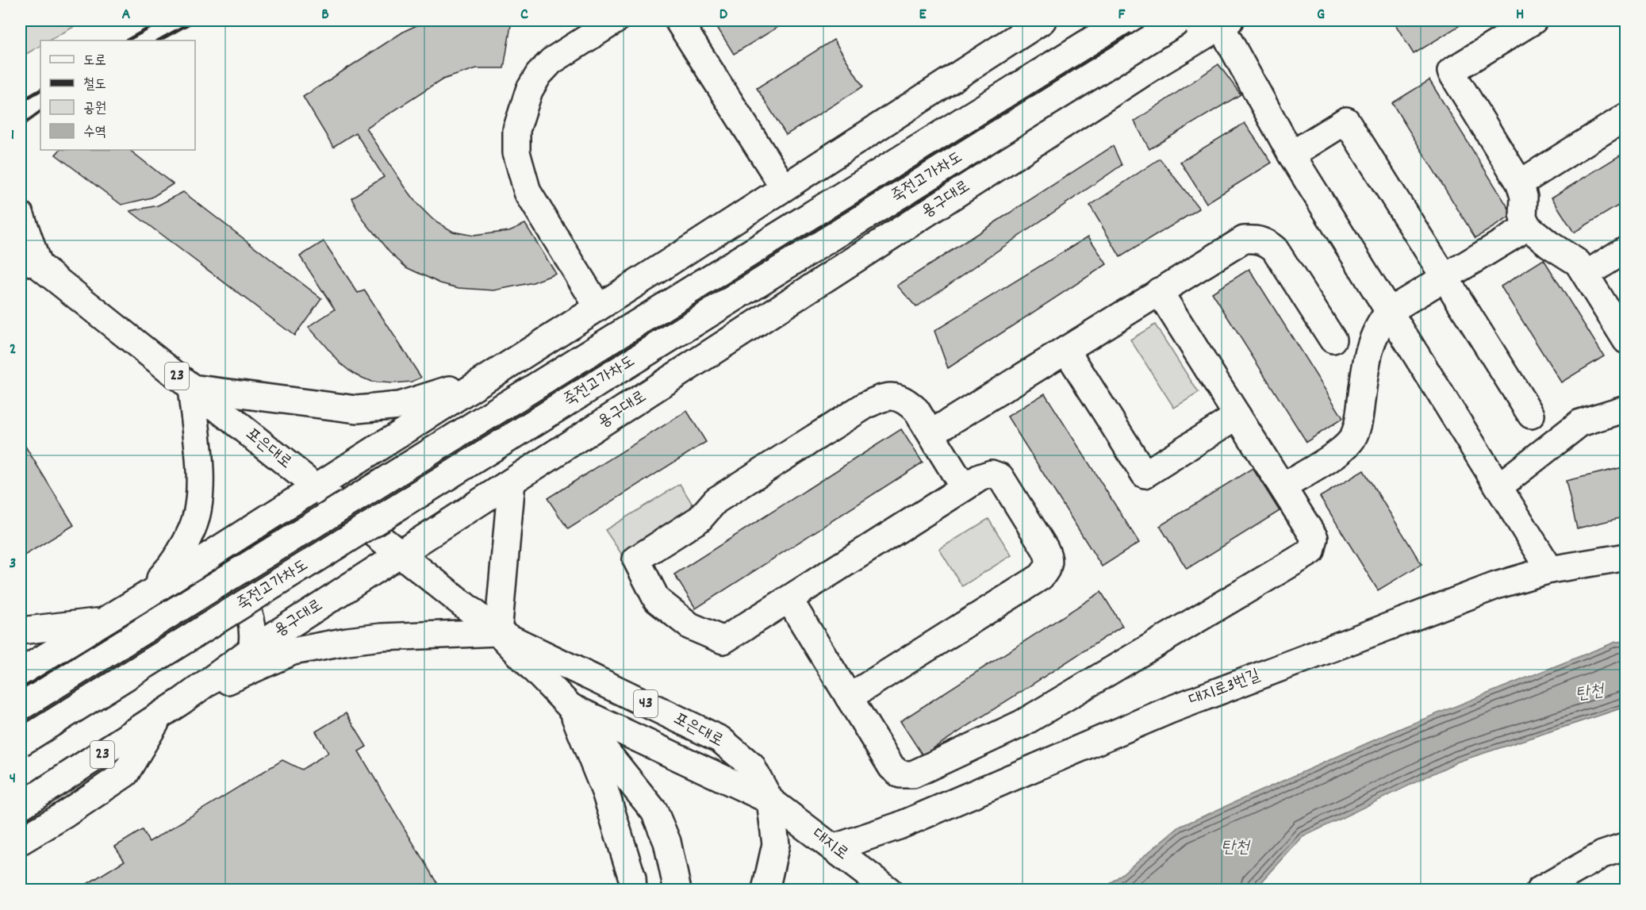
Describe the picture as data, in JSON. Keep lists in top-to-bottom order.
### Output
{
  "streets": {
    "main road": [
      "죽전고가차도",
      "용구대로",
      "23",
      "포은대로",
      "대지로3번길",
      "43",
      "대지로"
    ]
  },
  "crossings": [
    ["용구대로", "포은대로"],
    ["포은대로", "대지로"],
    ["대지로3번길", "대지로"]
  ],
  "water": ["탄천"],
  "legend": [
    "도로",
    "철도",
    "공원",
    "수역"
  ],
  "grid": {
    "columns": [
      "A",
      "B",
      "C",
      "D",
      "E",
      "F",
      "G",
      "H"
    ],
    "rows": [
      "1",
      "2",
      "3",
      "4"
    ]
  }
}
